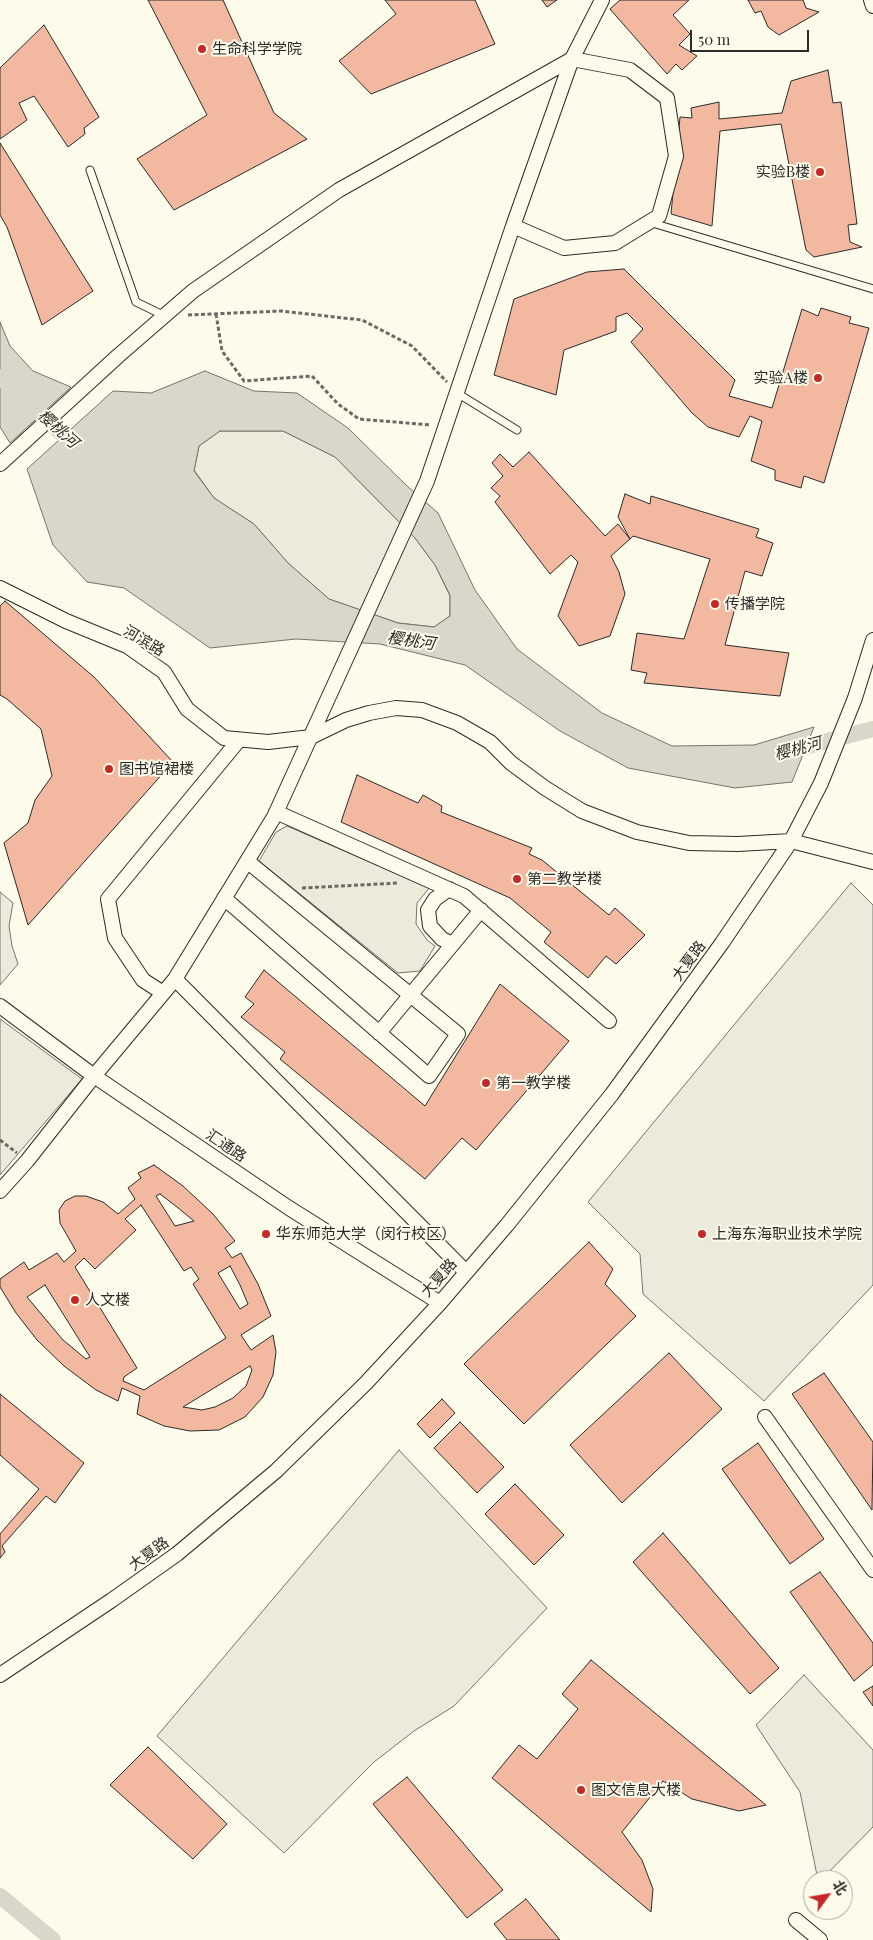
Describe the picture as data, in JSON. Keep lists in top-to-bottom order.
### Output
{
  "streets": {
    "street": ["河滨路", "大夏路", "汇通路"]
  },
  "crossings": [
    ["河滨路", "大夏路"],
    ["大夏路", "汇通路"]
  ],
  "water": ["樱桃河"],
  "places": [
    "生命科学学院",
    "实验B楼",
    "实验A楼",
    "传播学院",
    "图书馆裙楼",
    "第二教学楼",
    "第一教学楼",
    "华东师范大学（闵行校区）",
    "上海东海职业技术学院",
    "人文楼",
    "图文信息大楼"
  ],
  "scale_bar": "50 m",
  "north": "top right"
}
